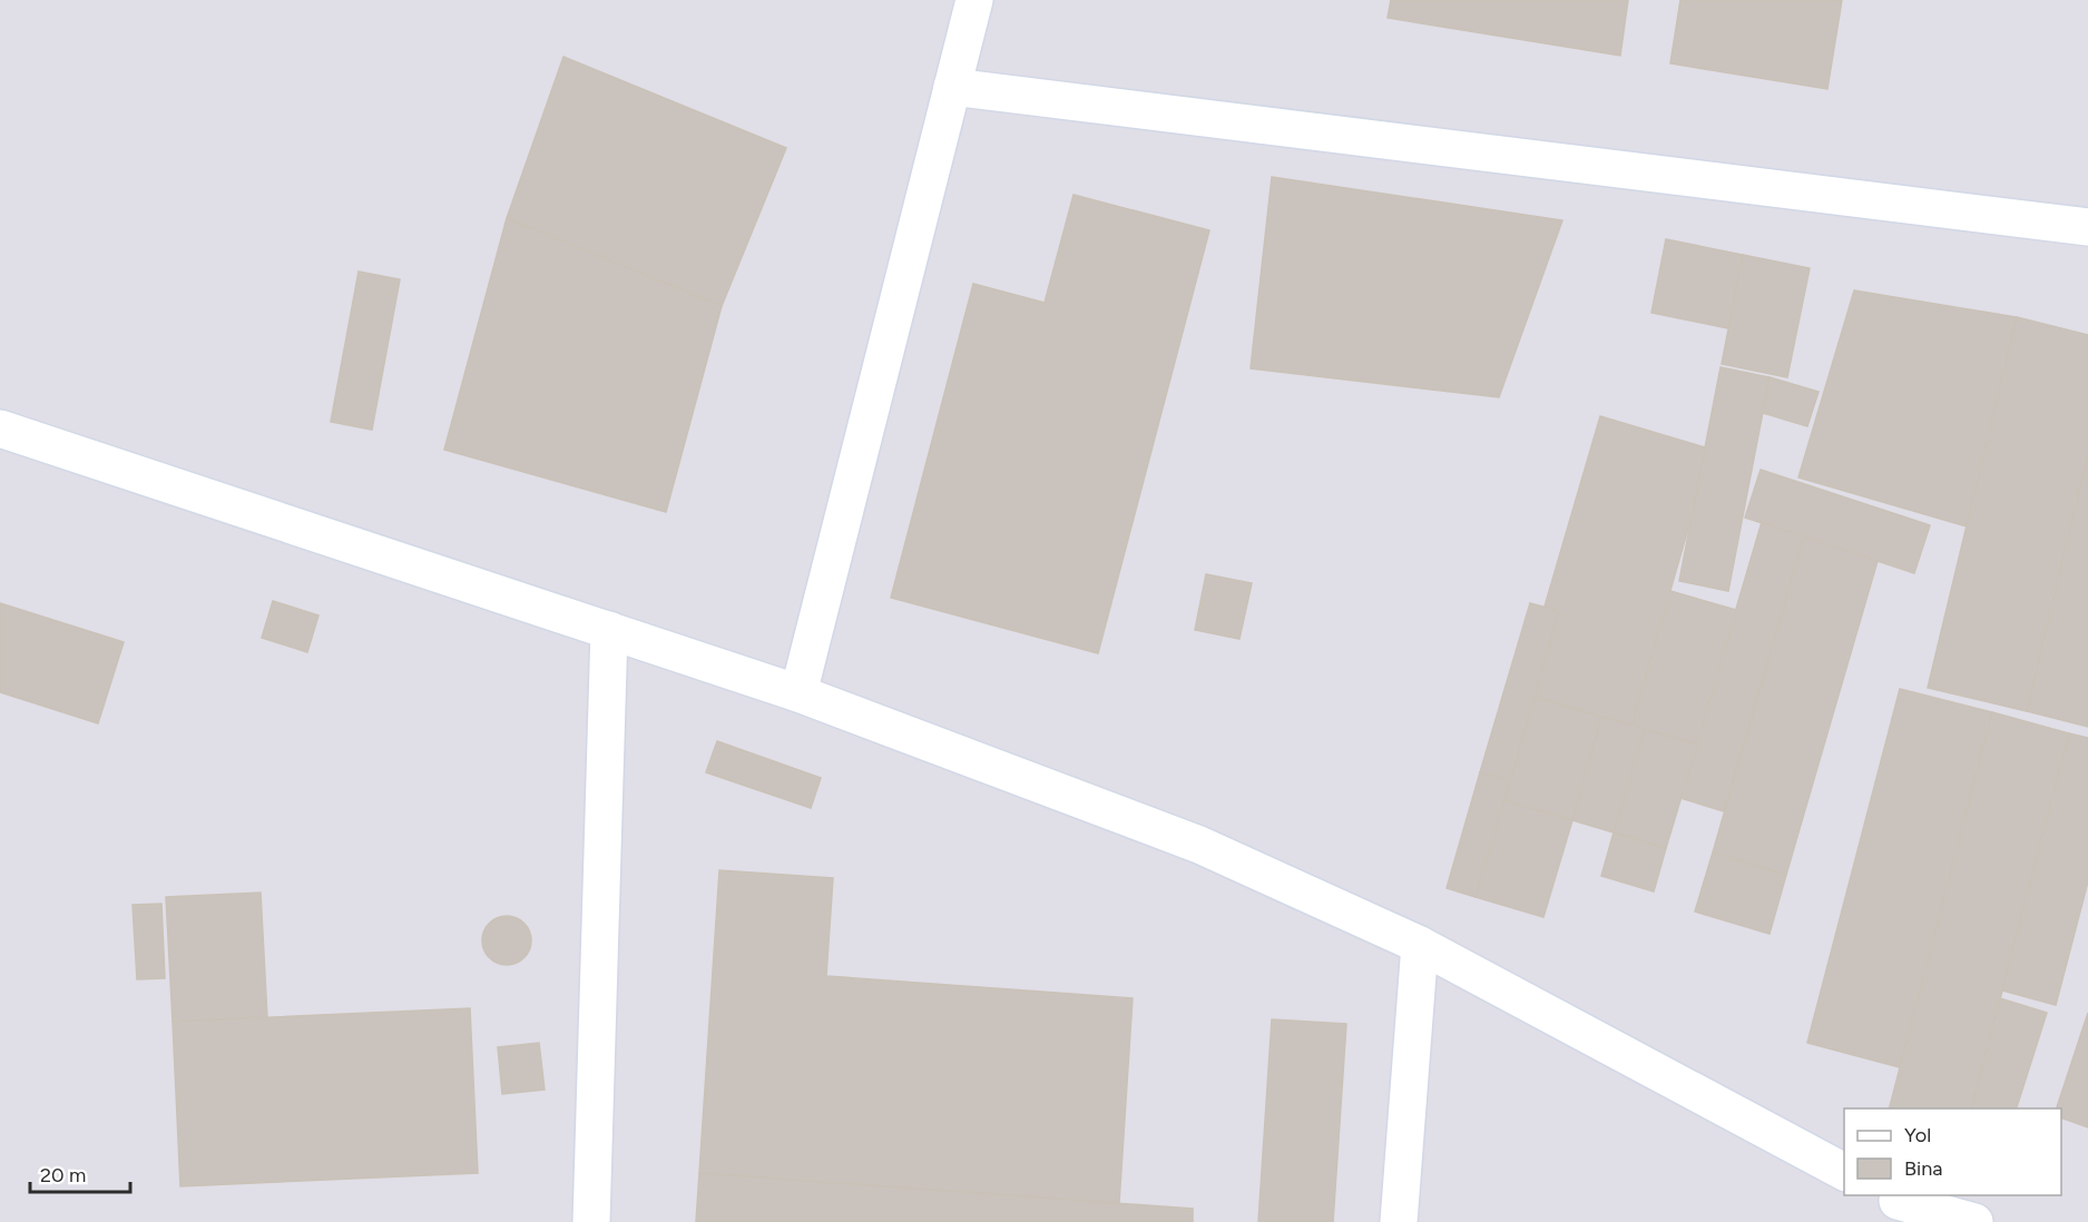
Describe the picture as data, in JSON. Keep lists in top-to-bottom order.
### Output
{
  "legend": ["Yol", "Bina"],
  "scale_bar": "20 m"
}
